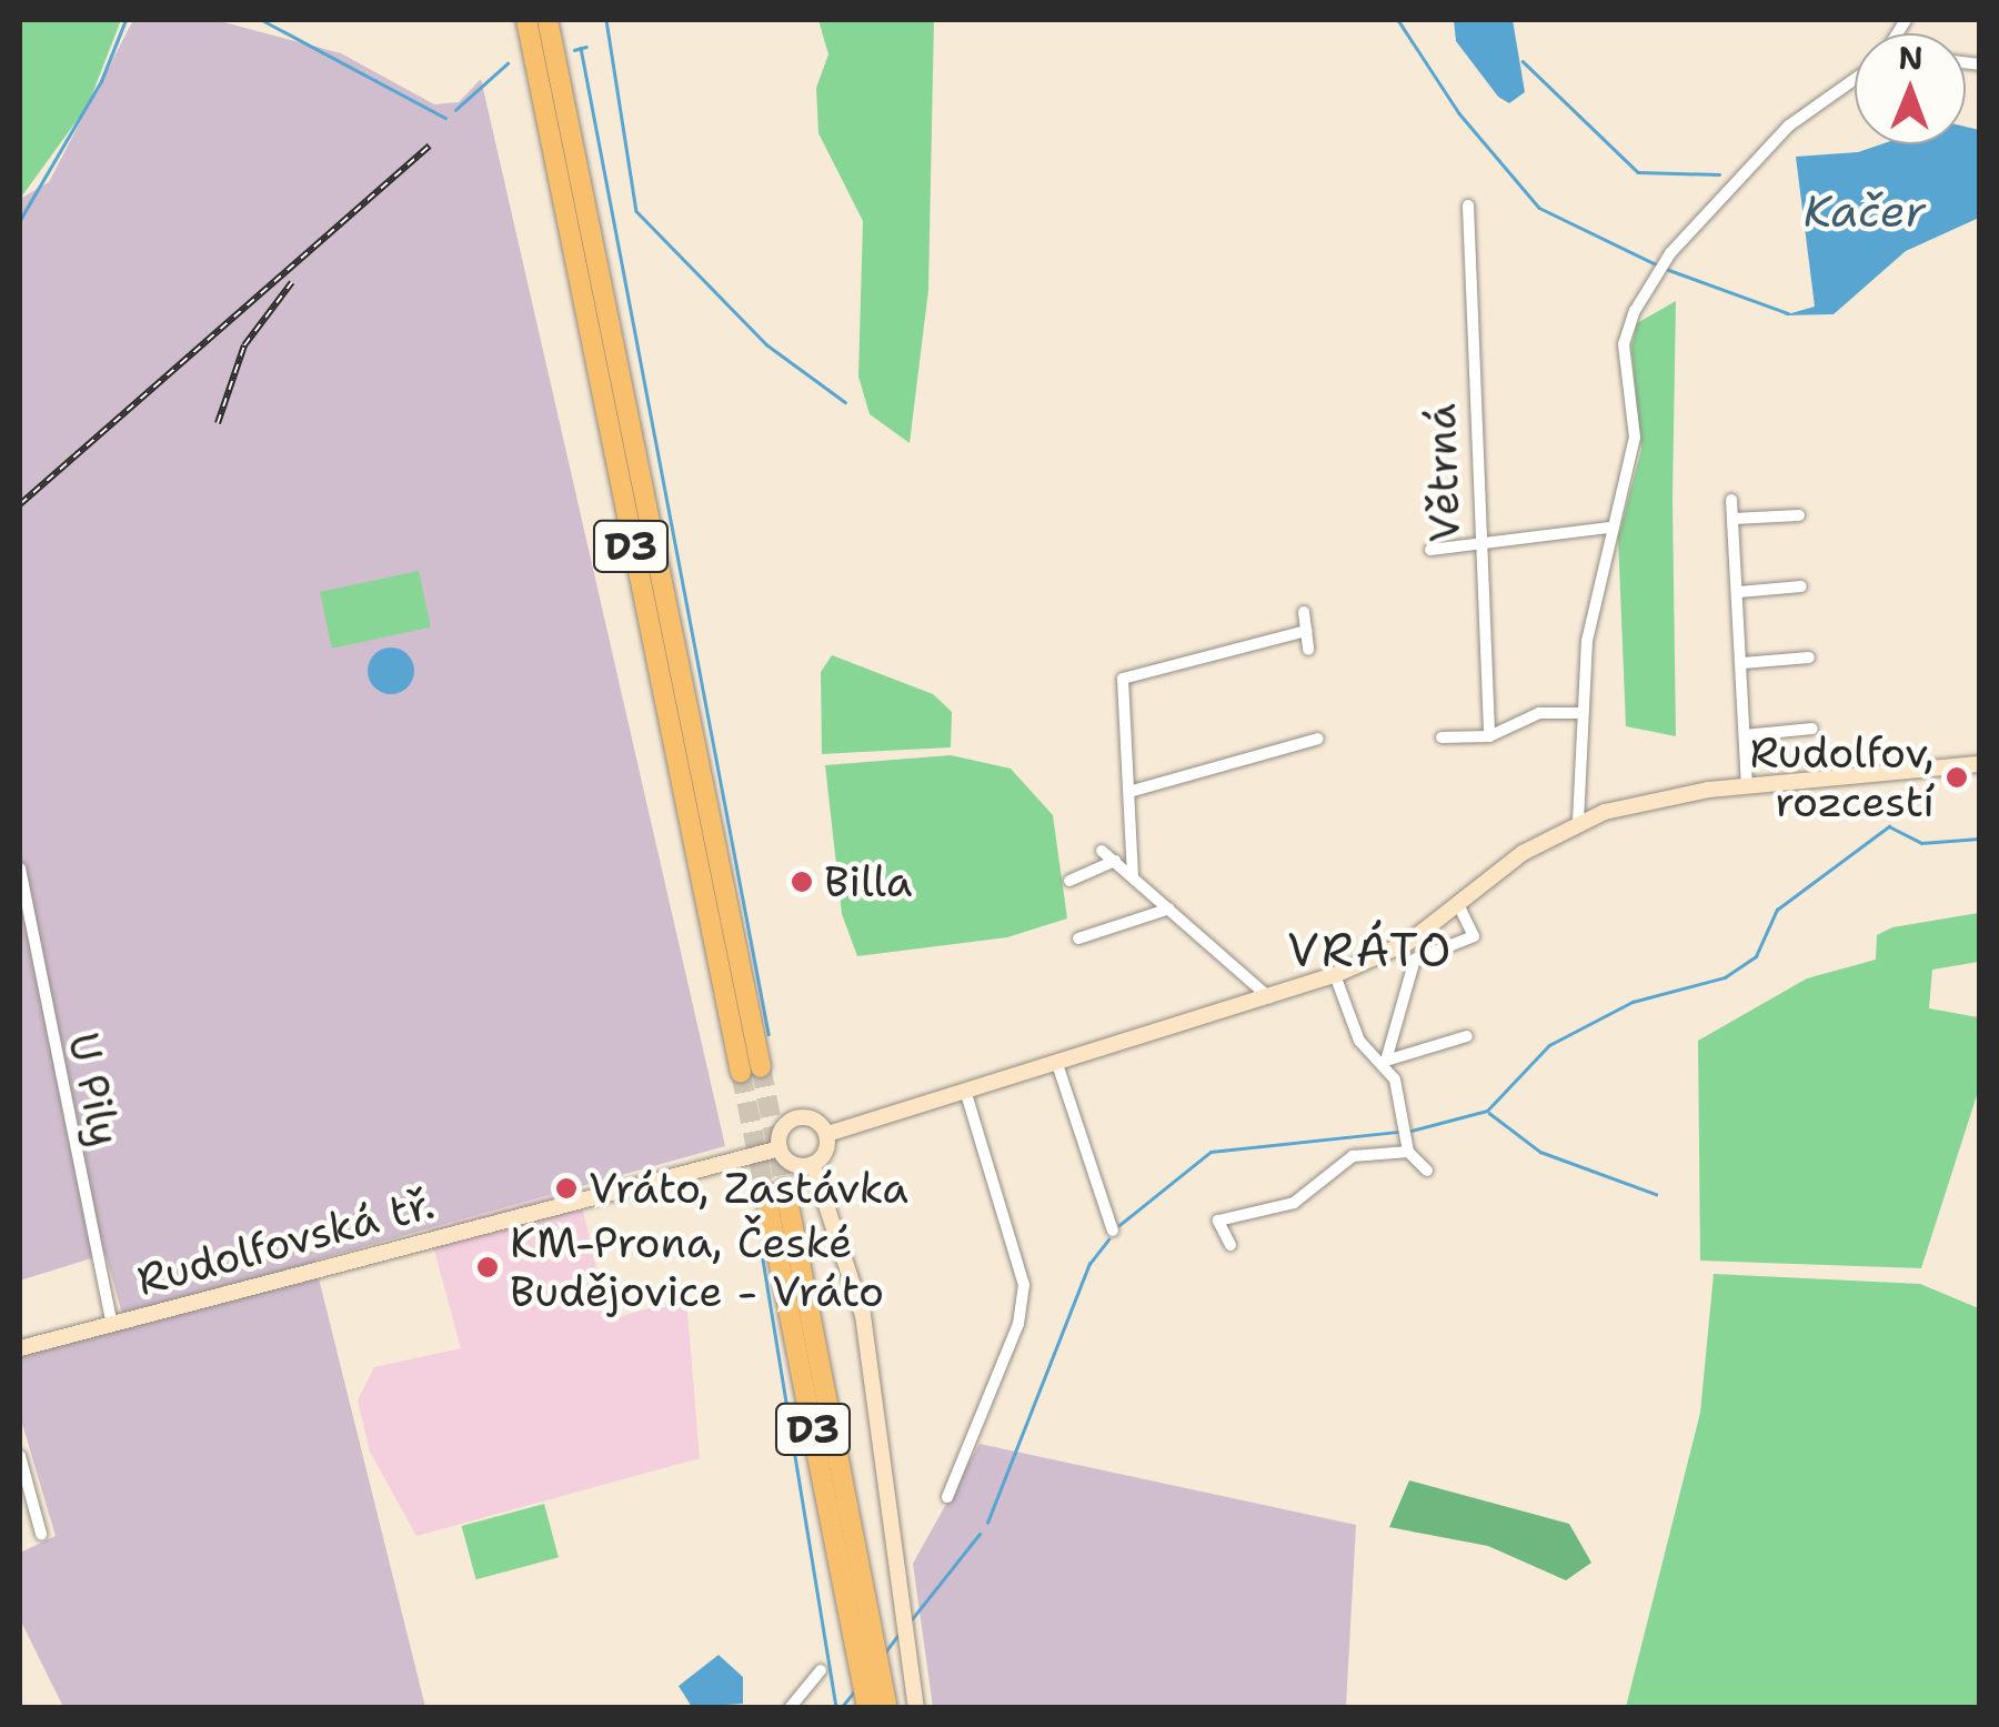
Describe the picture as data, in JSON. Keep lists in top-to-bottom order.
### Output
{
  "streets": {
    "highway": ["D3"],
    "main road": ["Rudolfovská tř."],
    "street": ["Větrná", "U Pily"]
  },
  "crossings": [
    ["U Pily", "Rudolfovská tř."]
  ],
  "districts": ["VRÁTO"],
  "water": ["Kačer"],
  "places": [
    "Rudolfov, rozcestí",
    "Billa",
    "Vráto, Zastávka",
    "KM-Prona, České Budějovice - Vráto"
  ],
  "north": "top"
}
